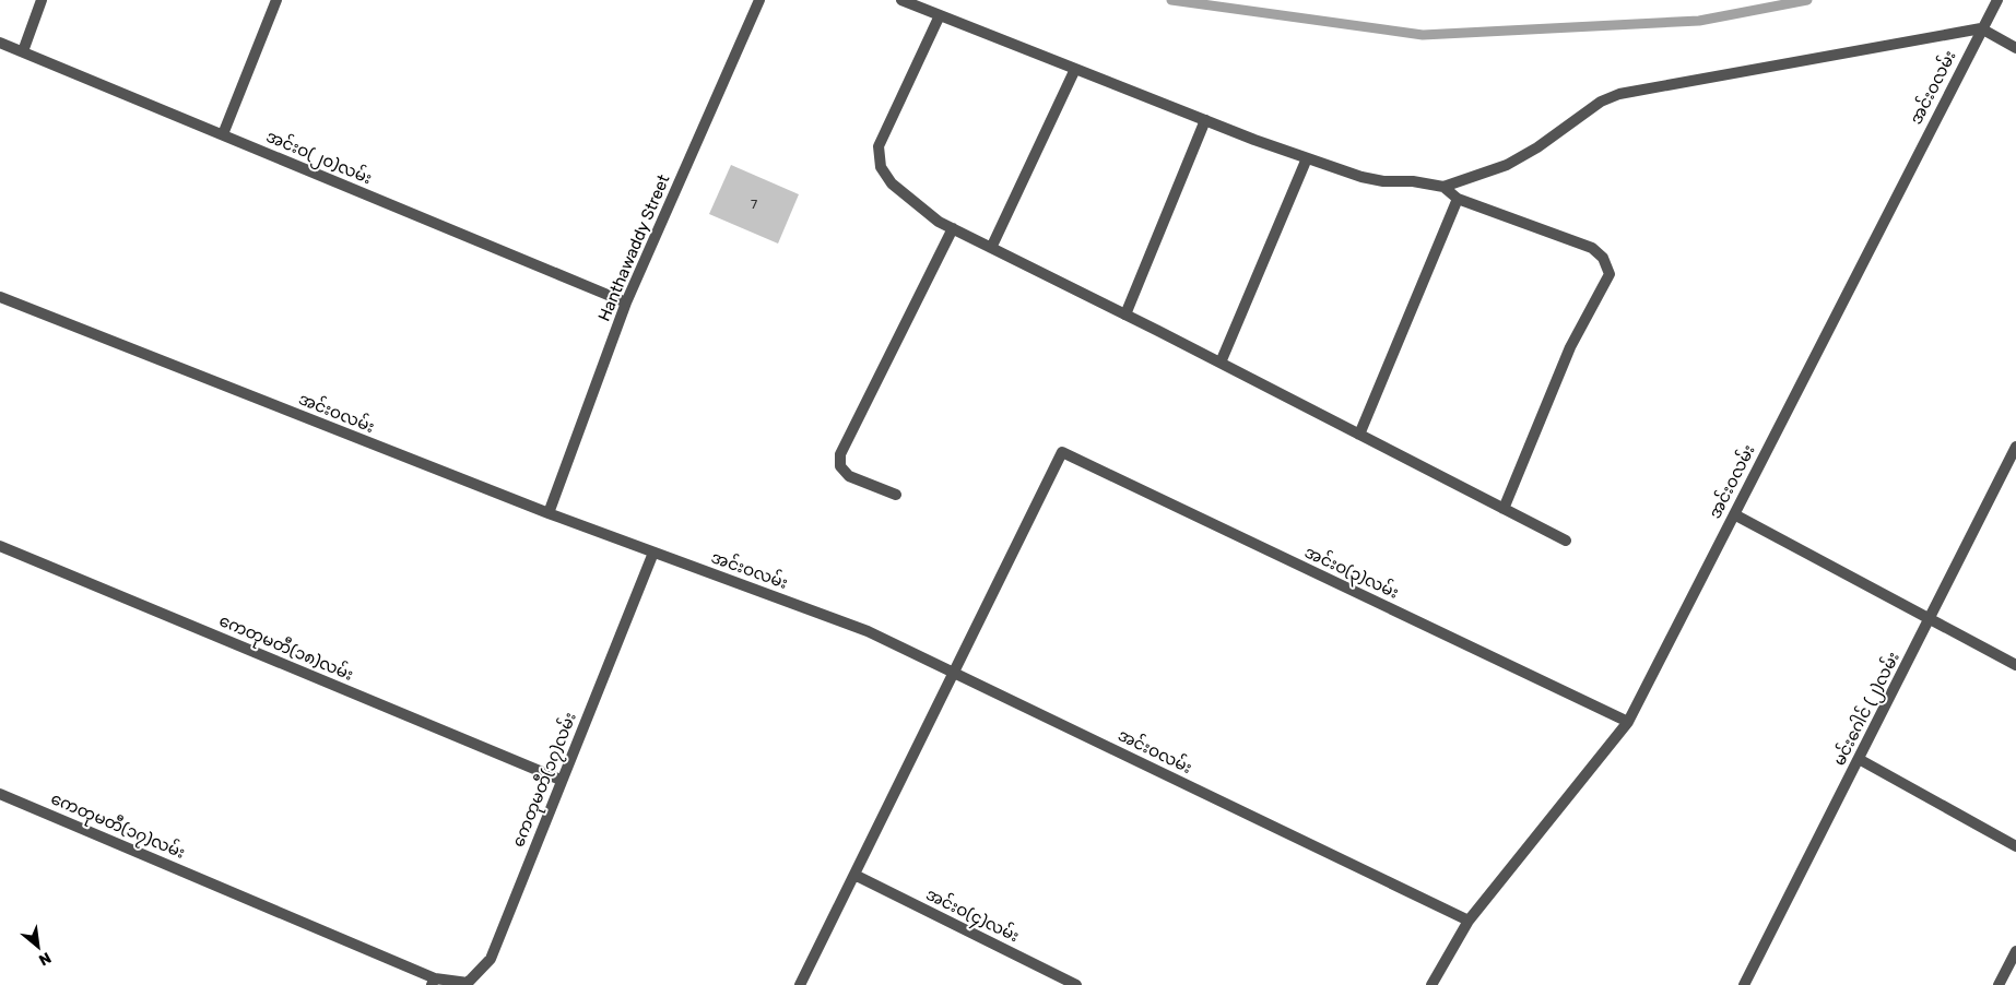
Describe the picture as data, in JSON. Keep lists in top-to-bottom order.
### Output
{
  "streets": {
    "street": [
      "အင်းဝလမ်း",
      "အင်းဝ(၂၀)လမ်း",
      "Hanthawaddy Street",
      "အင်းဝ(၃)လမ်း",
      "ကေတုမတီ(၁၈)လမ်း",
      "မင်းဂေါင် (၂)လမ်း",
      "ကေတုမတီ(၁၇)လမ်း",
      "အင်းဝ(၄)လမ်း"
    ]
  },
  "crossings": [
    ["အင်းဝလမ်း", "Hanthawaddy Street"],
    ["အင်းဝလမ်း", "အင်းဝ(၃)လမ်း"],
    ["အင်းဝလမ်း", "ကေတုမတီ(၁၇)လမ်း"],
    ["အင်းဝ(၂၀)လမ်း", "Hanthawaddy Street"],
    ["ကေတုမတီ(၁၈)လမ်း", "ကေတုမတီ(၁၇)လမ်း"]
  ],
  "house_numbers": ["7"],
  "north": "bottom right"
}
